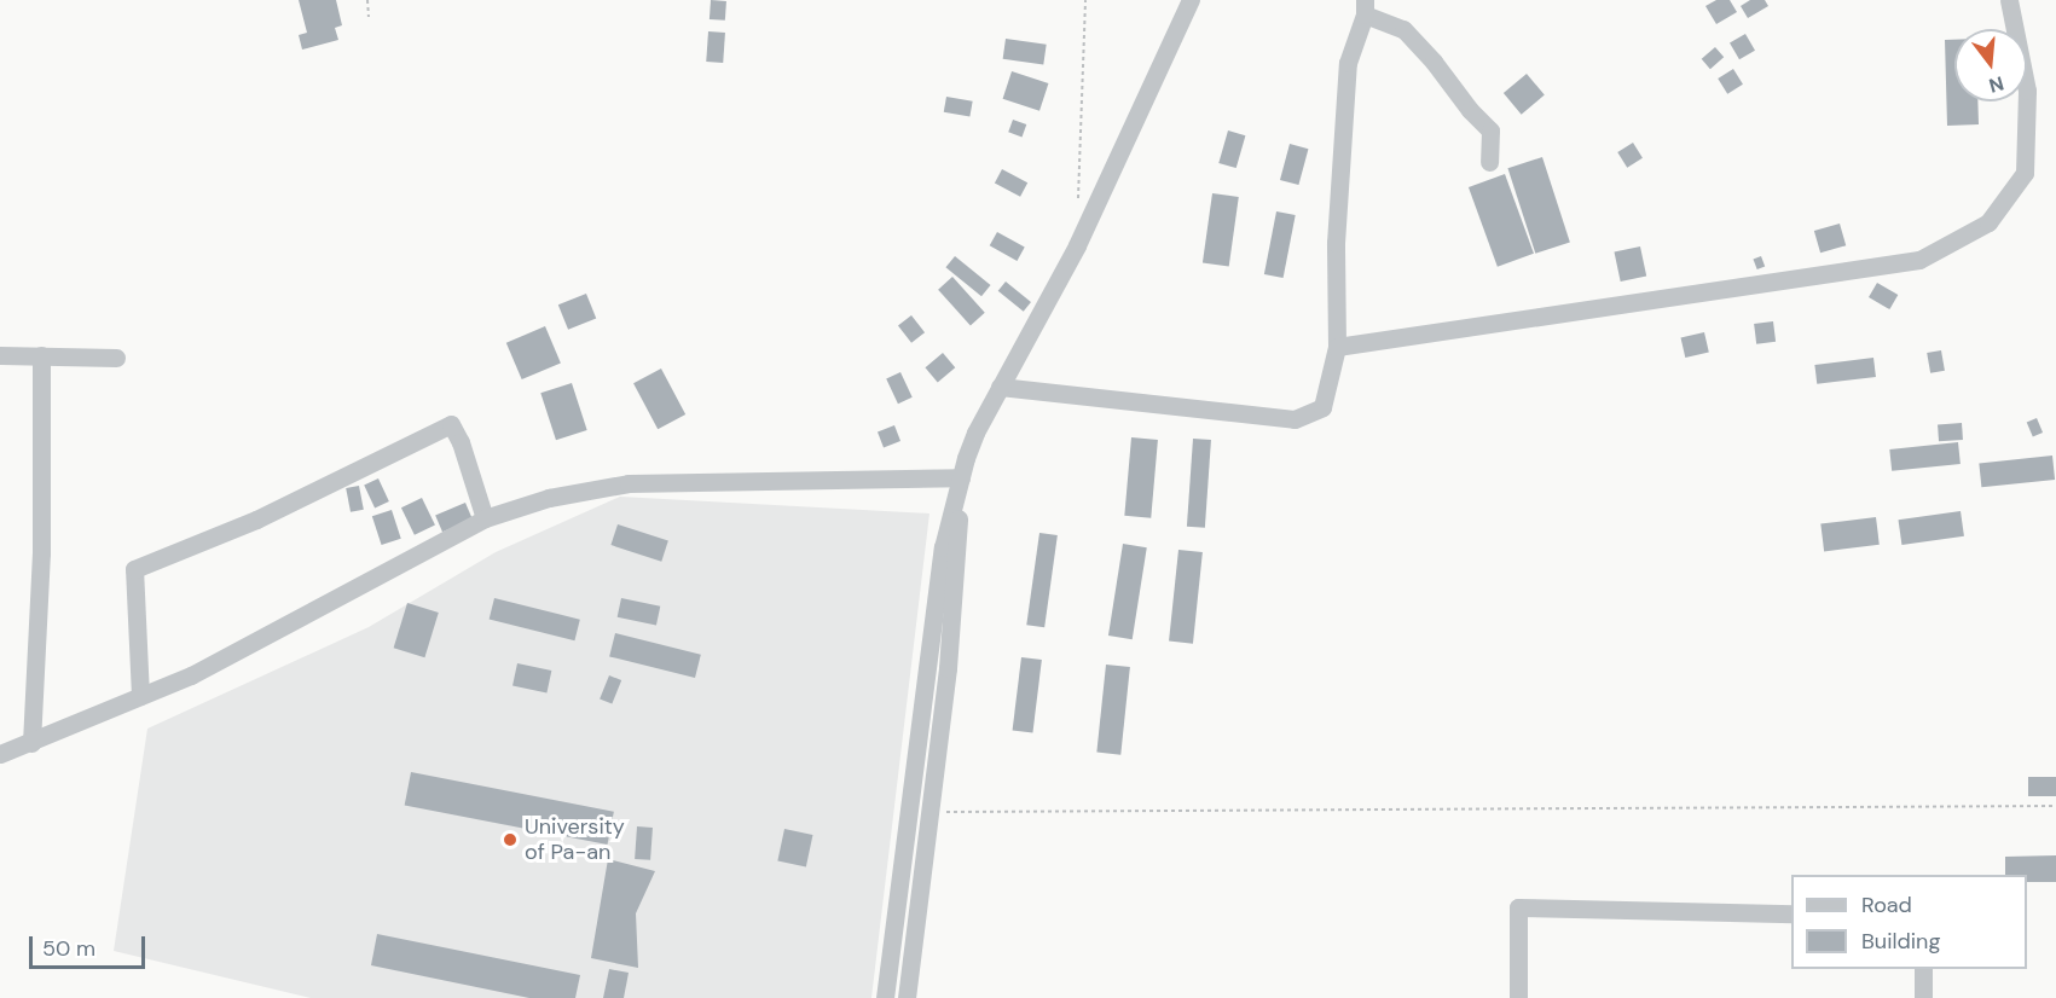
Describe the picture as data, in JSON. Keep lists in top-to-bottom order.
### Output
{
  "places": ["University of Pa-an"],
  "legend": ["Road", "Building"],
  "scale_bar": "50 m",
  "north": "bottom"
}
